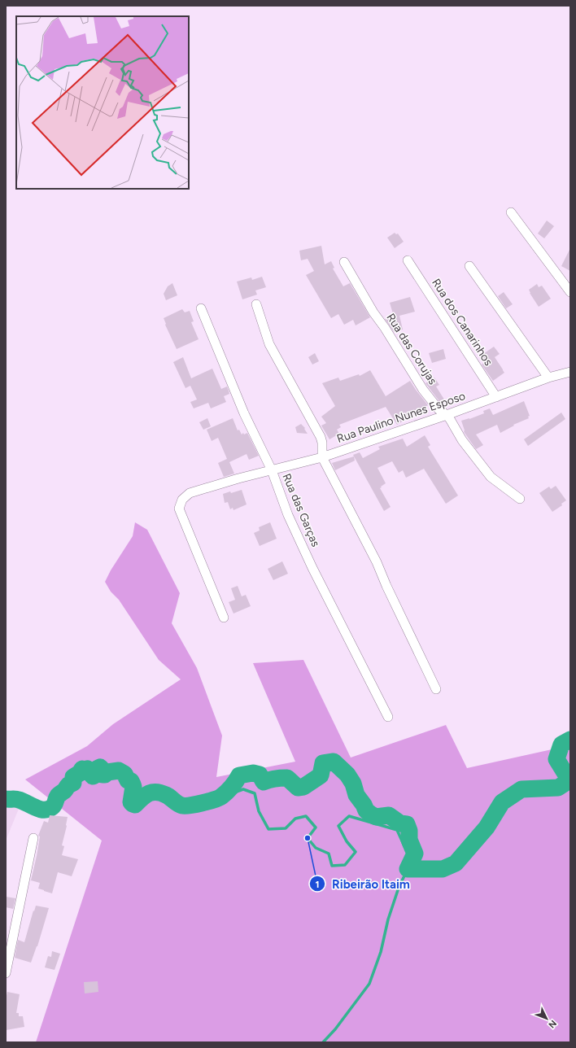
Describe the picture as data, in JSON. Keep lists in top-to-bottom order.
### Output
{
  "streets": {
    "street": [
      "Rua dos Canarinhos",
      "Rua das Corujas",
      "Rua Paulino Nunes Esposo",
      "Rua das Garças"
    ]
  },
  "crossings": [
    ["Rua dos Canarinhos", "Rua Paulino Nunes Esposo"],
    ["Rua das Corujas", "Rua Paulino Nunes Esposo"],
    ["Rua Paulino Nunes Esposo", "Rua das Garças"]
  ],
  "places": ["Ribeirão Itaim"],
  "north": "bottom right"
}
